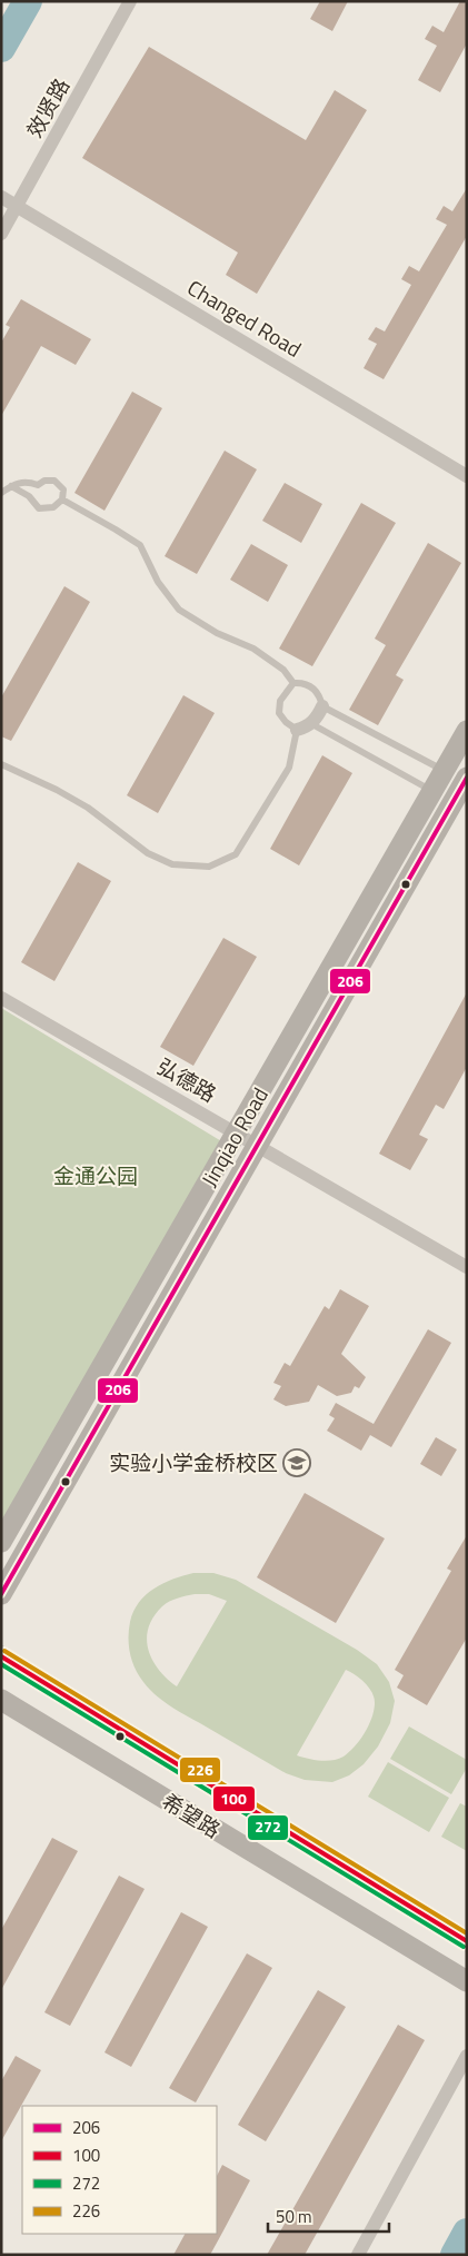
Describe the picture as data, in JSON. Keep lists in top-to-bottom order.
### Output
{
  "streets": {
    "street": [
      "效贤路",
      "Changed Road",
      "弘德路",
      "Jinqiao Road",
      "希望路"
    ]
  },
  "crossings": [
    ["效贤路", "Changed Road"],
    ["弘德路", "Jinqiao Road"]
  ],
  "parks": ["金通公园"],
  "places": {
    "school or university": ["实验小学金桥校区"]
  },
  "lines": [
    "transit line 206",
    "transit line 226",
    "transit line 100",
    "transit line 272"
  ],
  "legend": [
    "206",
    "100",
    "272",
    "226"
  ],
  "scale_bar": "50 m"
}
